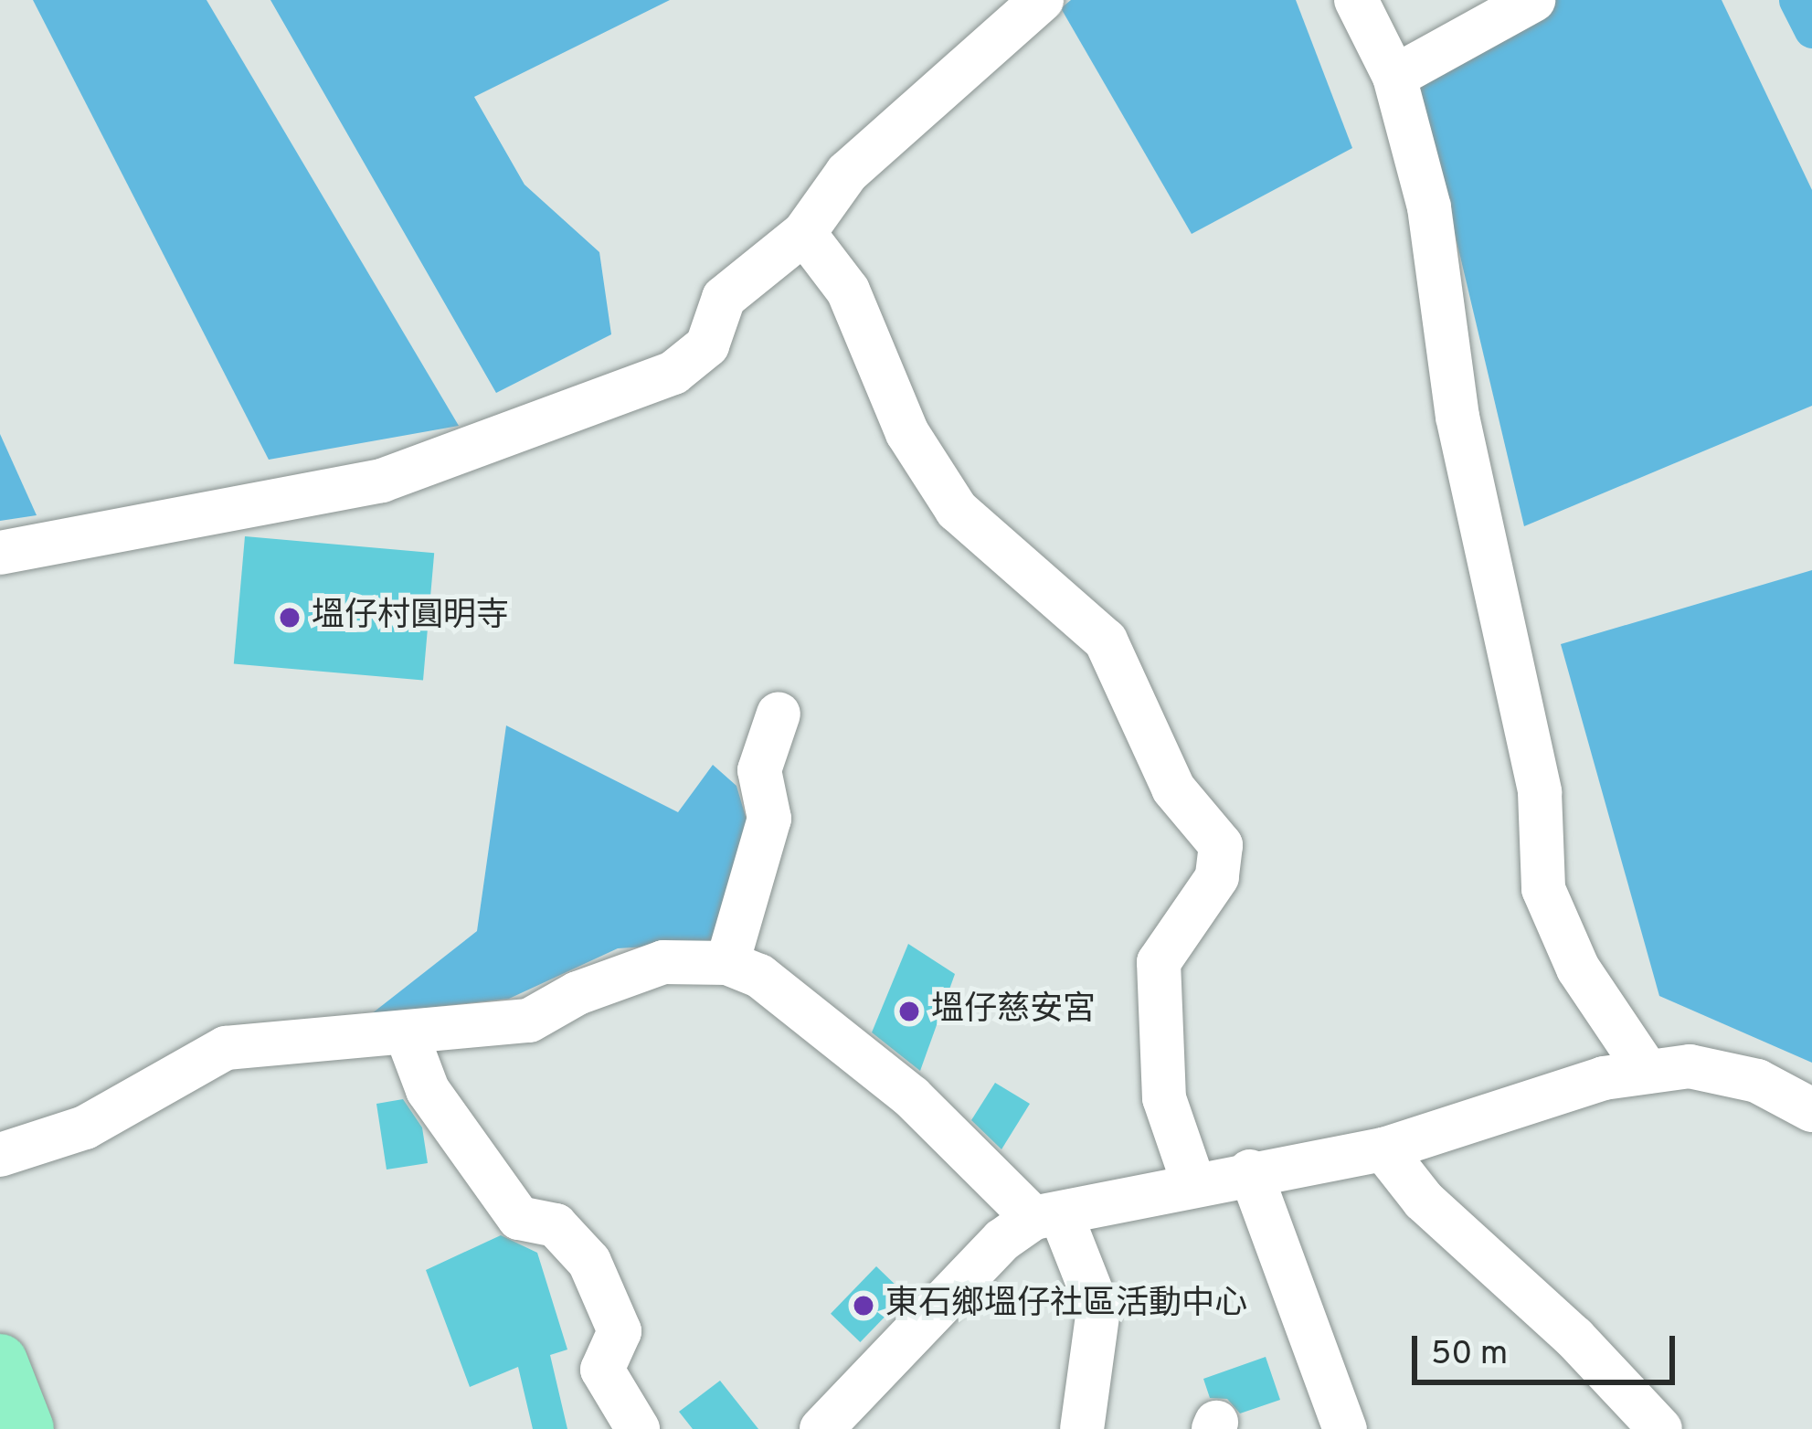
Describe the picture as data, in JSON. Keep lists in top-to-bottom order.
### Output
{
  "places": ["塭仔村圓明寺", "塭仔慈安宮", "東石鄉塭仔社區活動中心"],
  "scale_bar": "50 m"
}
